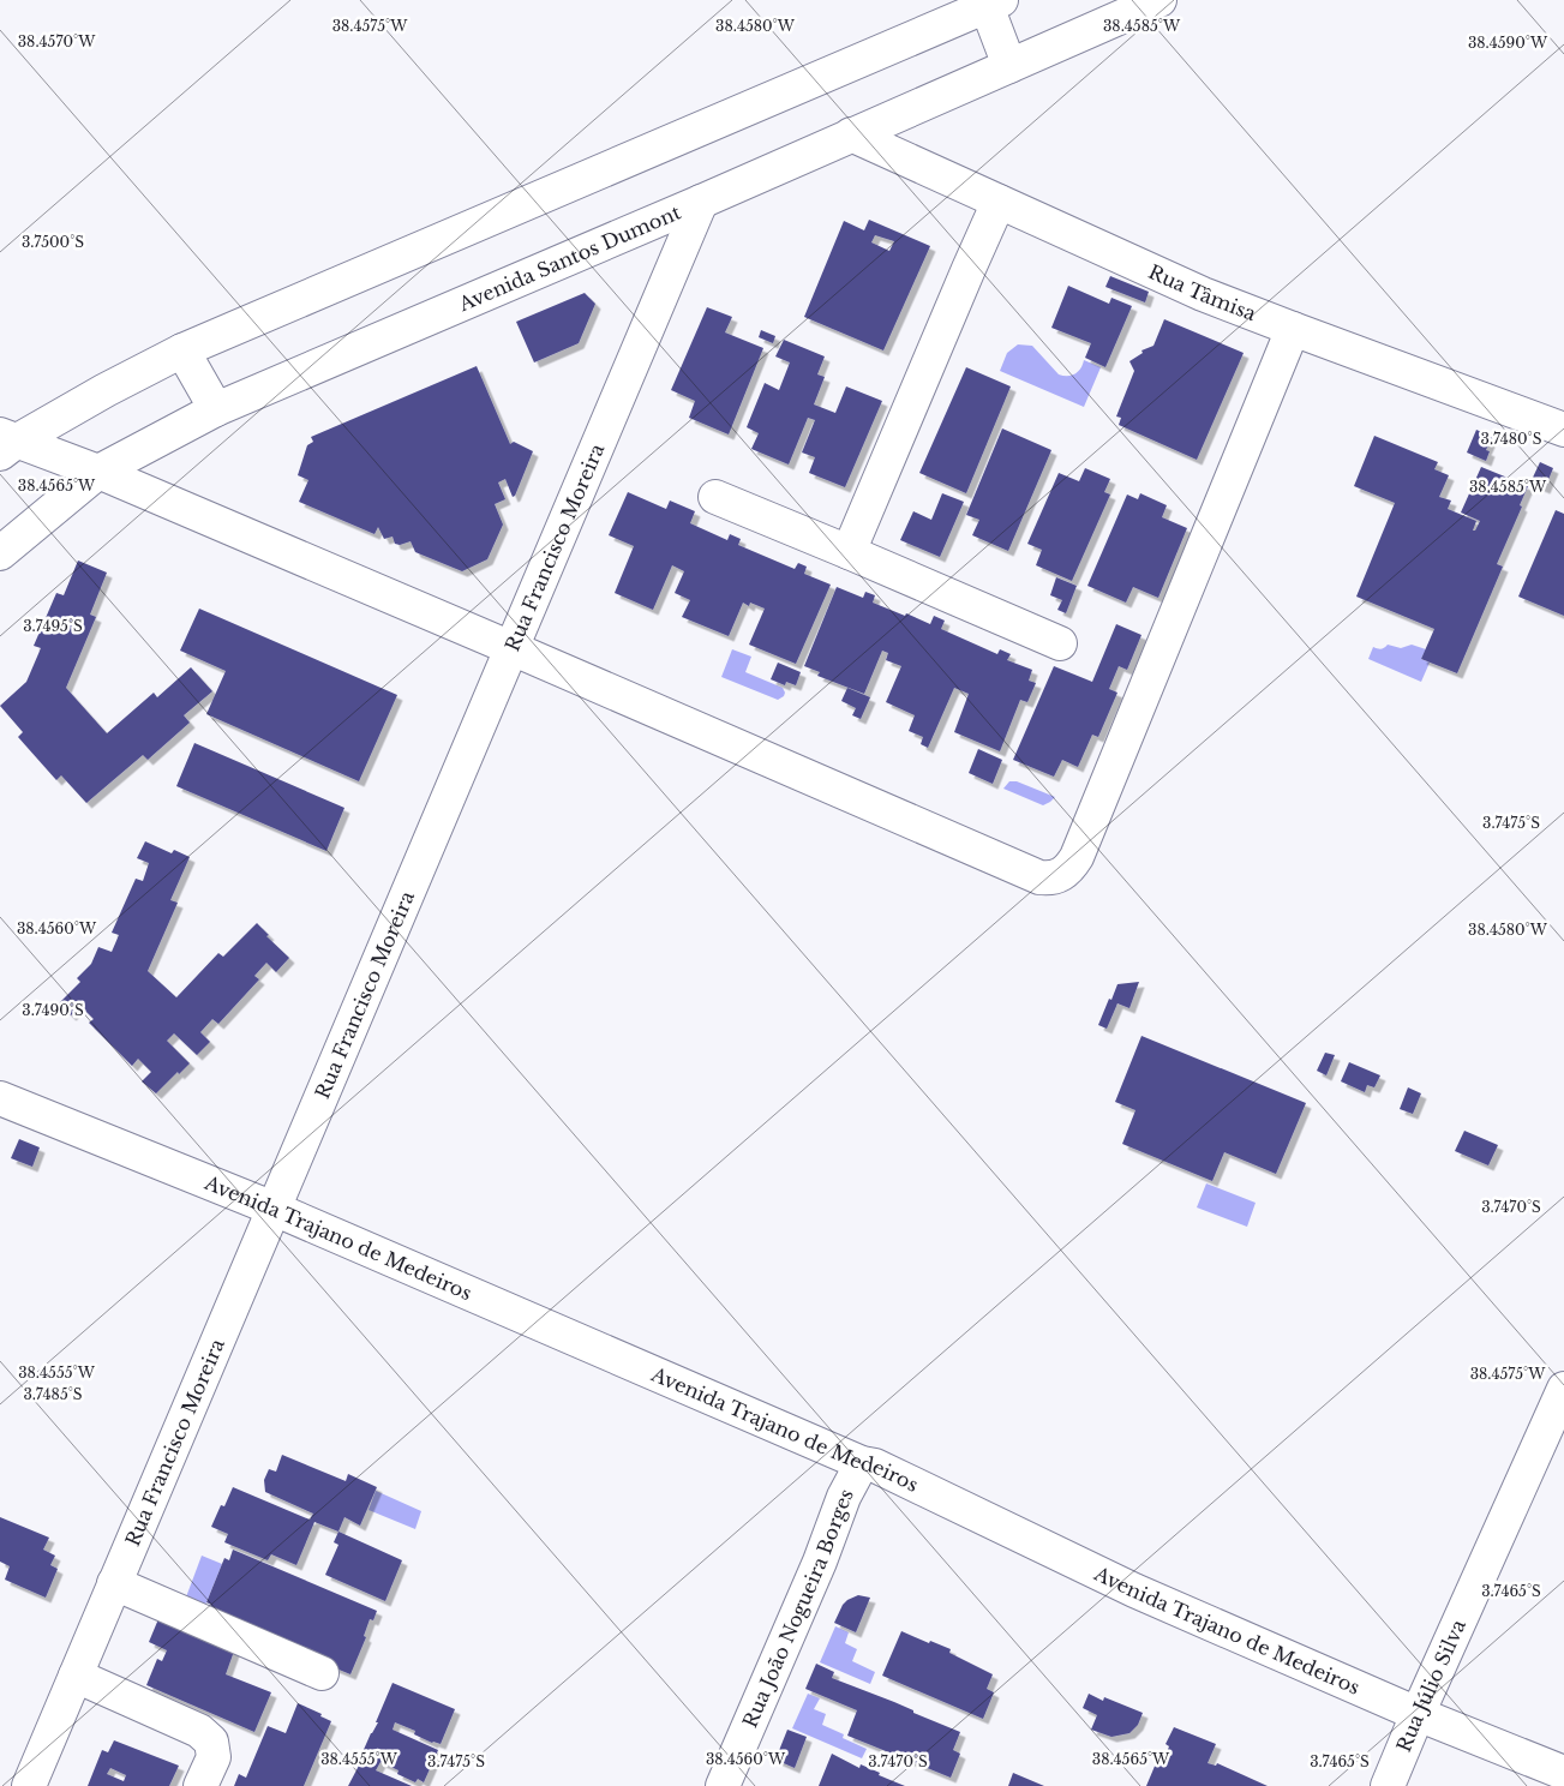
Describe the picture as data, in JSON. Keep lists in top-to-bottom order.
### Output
{
  "streets": {
    "street": [
      "Avenida Santos Dumont",
      "Rua Tâmisa",
      "Rua Francisco Moreira",
      "Avenida Trajano de Medeiros",
      "Rua João Nogueira Borges",
      "Rua Júlio Silva"
    ]
  },
  "crossings": [
    ["Avenida Santos Dumont", "Rua Tâmisa"],
    ["Avenida Santos Dumont", "Rua Francisco Moreira"],
    ["Rua Francisco Moreira", "Avenida Trajano de Medeiros"],
    ["Avenida Trajano de Medeiros", "Rua João Nogueira Borges"],
    ["Avenida Trajano de Medeiros", "Rua Júlio Silva"]
  ],
  "coordinates": [
    "38.4575°W",
    "38.4580°W",
    "38.4585°W",
    "38.4570°W",
    "38.4590°W",
    "3.7500°S",
    "3.7480°S",
    "38.4565°W",
    "3.7495°S",
    "3.7475°S",
    "38.4560°W",
    "3.7490°S",
    "3.7470°S",
    "38.4555°W",
    "3.7485°S",
    "3.7465°S"
  ]
}
